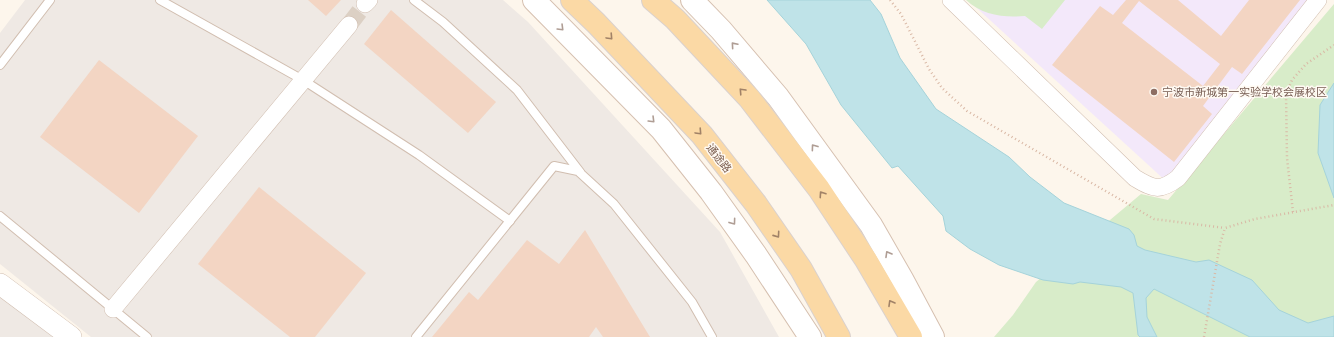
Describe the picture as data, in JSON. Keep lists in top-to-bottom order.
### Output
{
  "streets": {
    "main road": ["通途路"]
  },
  "places": ["宁波市新城第一实验学校会展校区"]
}
